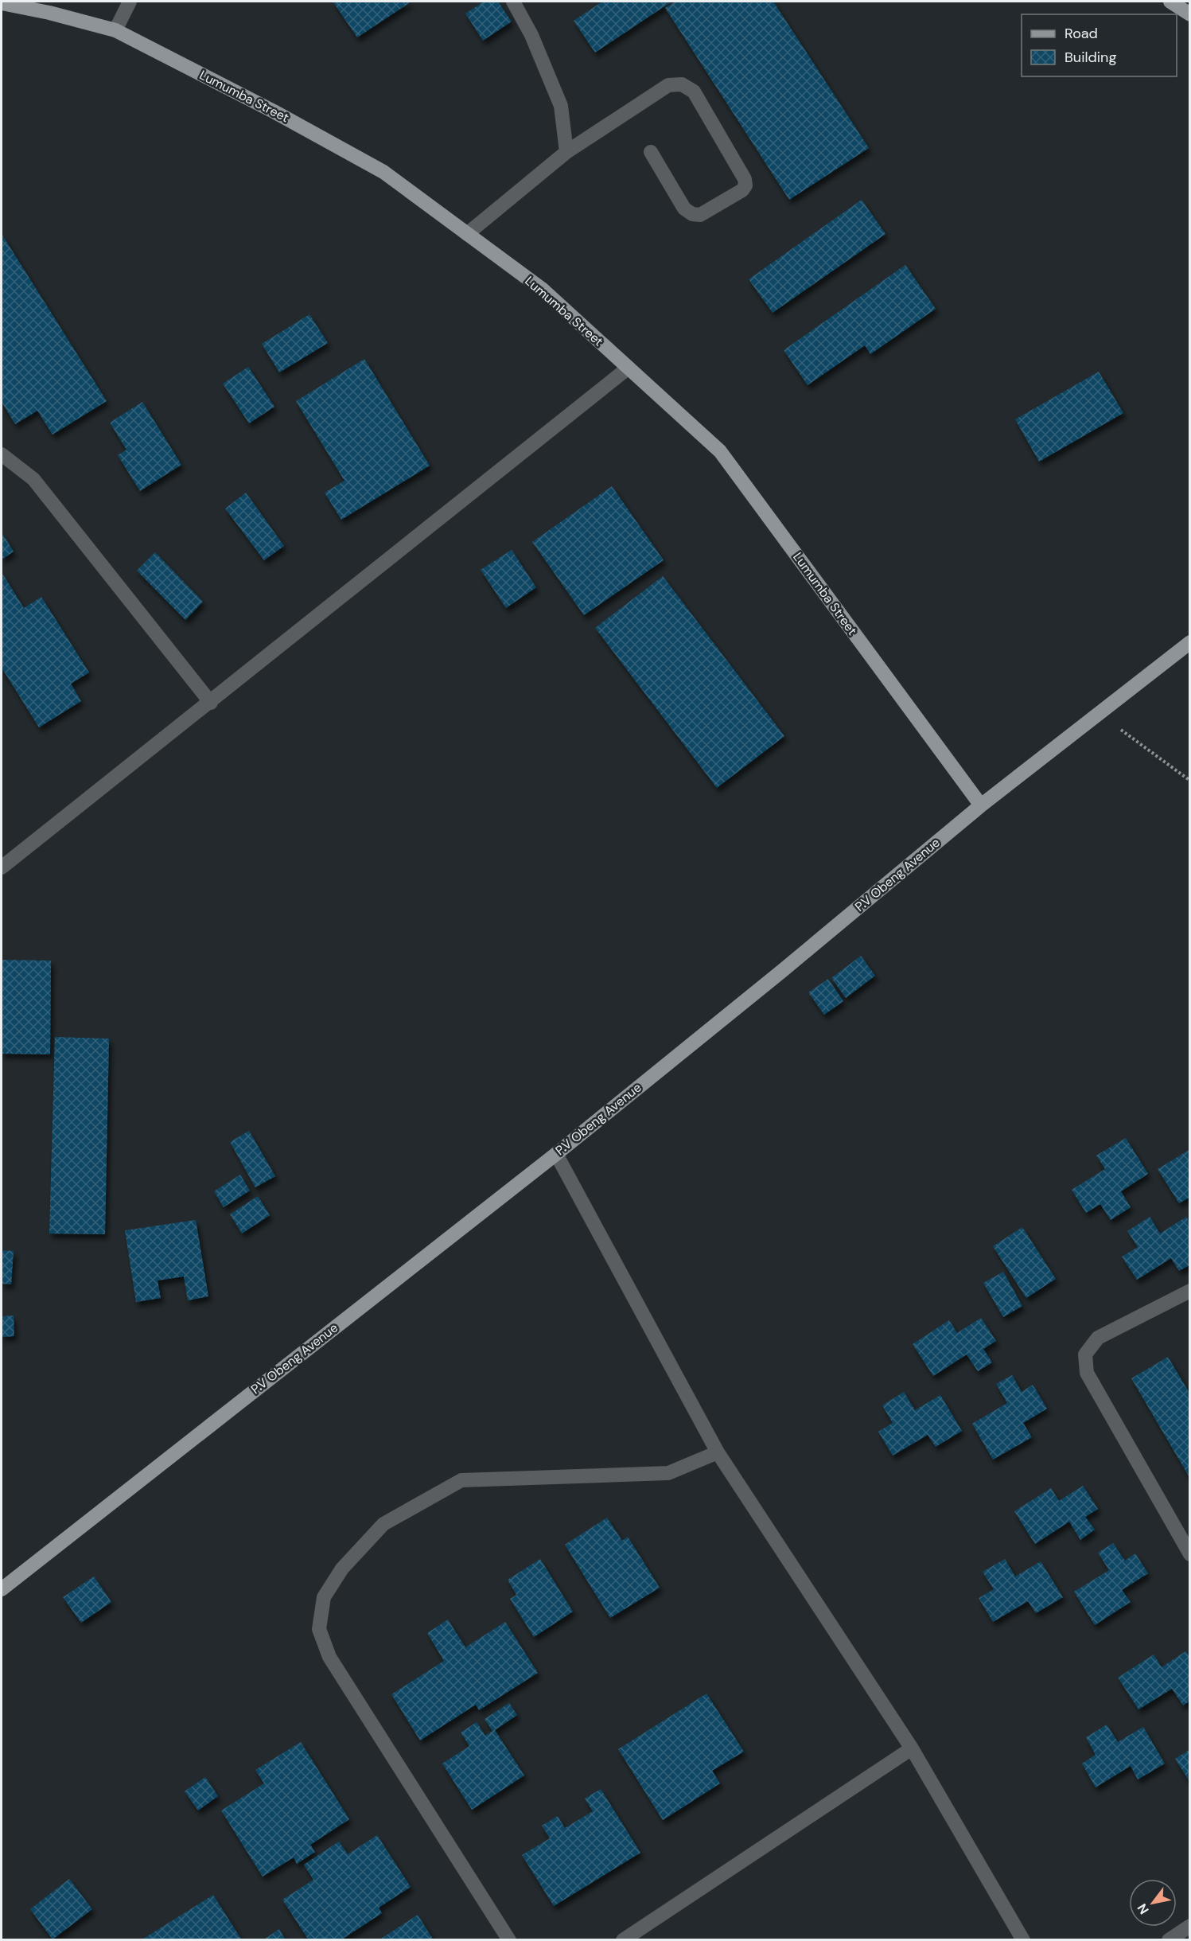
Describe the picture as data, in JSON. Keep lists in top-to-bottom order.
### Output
{
  "streets": {
    "main road": ["Lumumba Street", "P.V Obeng Avenue"]
  },
  "crossings": [
    ["Lumumba Street", "P.V Obeng Avenue"]
  ],
  "legend": ["Road", "Building"],
  "north": "bottom left"
}
